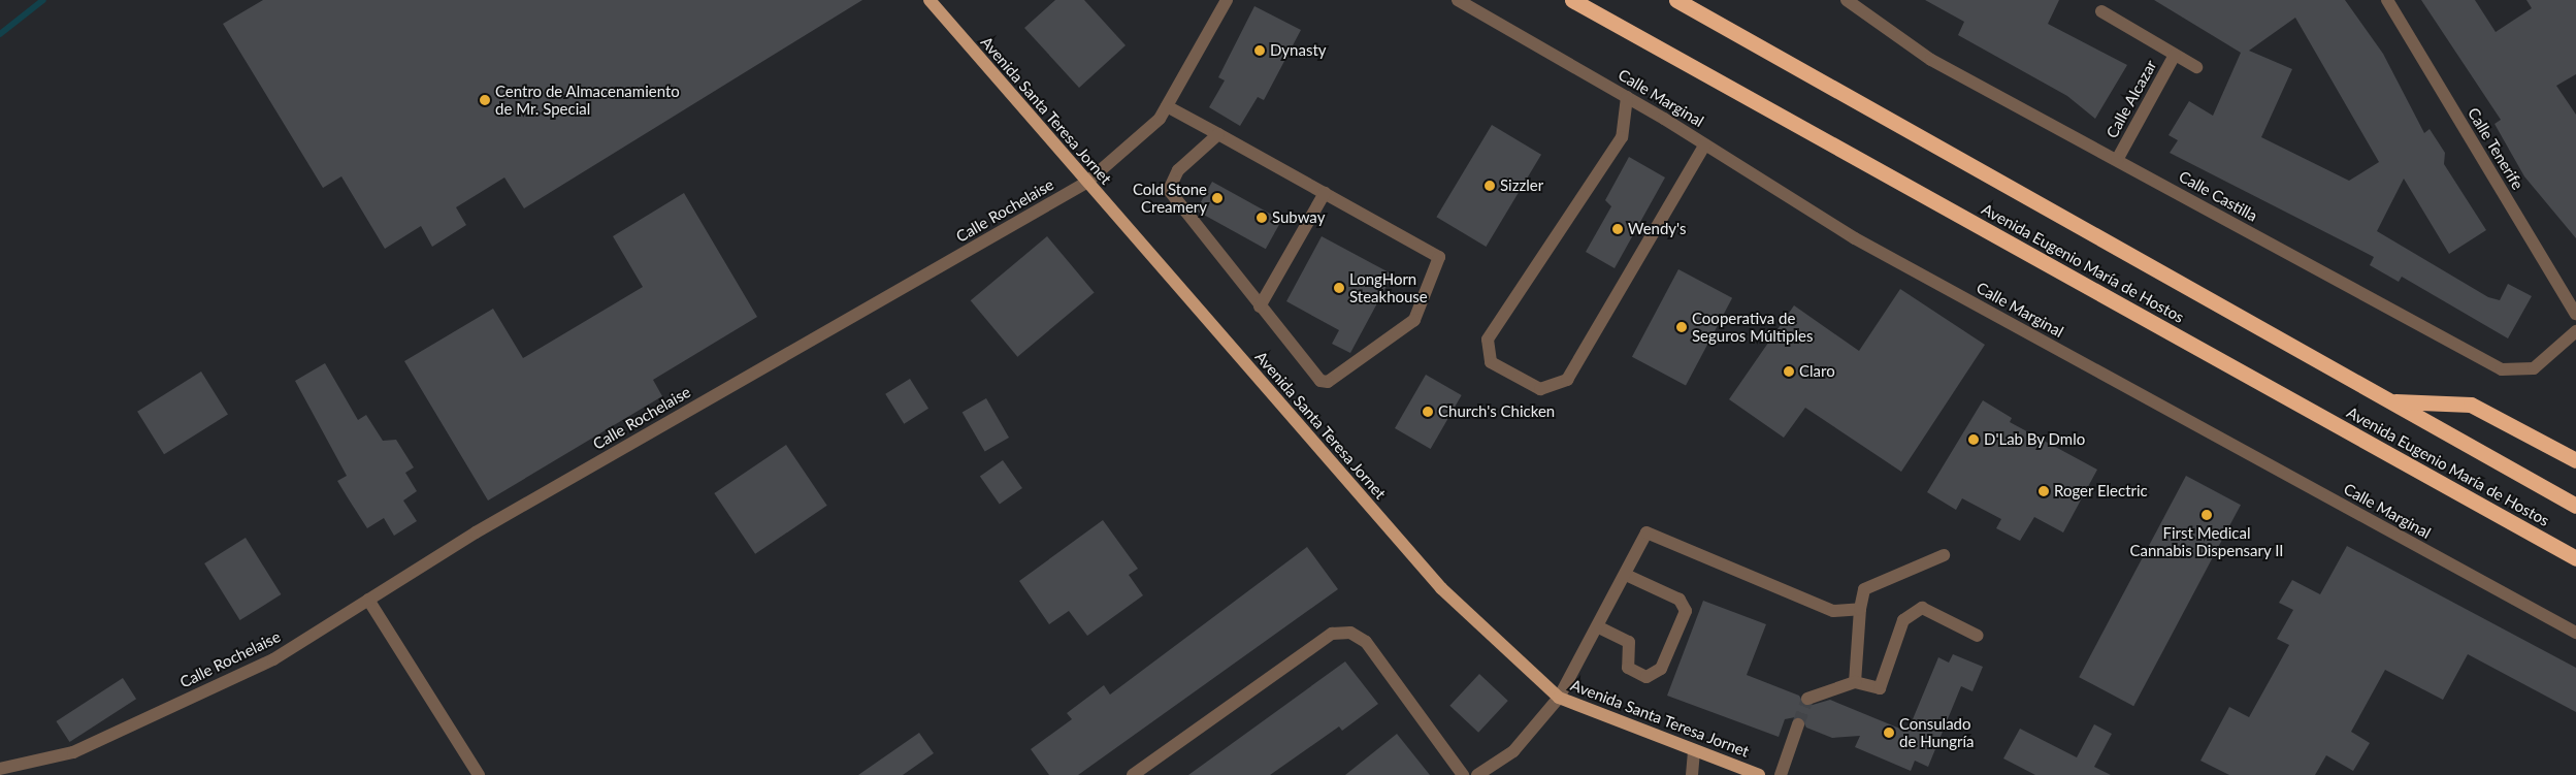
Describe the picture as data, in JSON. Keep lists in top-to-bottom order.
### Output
{
  "streets": {
    "highway": ["Avenida Eugenio María de Hostos"],
    "main road": ["Avenida Santa Teresa Jornet"],
    "street": [
      "Calle Marginal",
      "Calle Alcazar",
      "Calle Tenerife",
      "Calle Castilla",
      "Calle Rochelaise"
    ]
  },
  "crossings": [
    ["Calle Alcazar", "Calle Castilla"],
    ["Avenida Santa Teresa Jornet", "Calle Rochelaise"]
  ],
  "places": [
    "Dynasty",
    "Centro de Almacenamiento de Mr. Special",
    "Sizzler",
    "Cold Stone Creamery",
    "Subway",
    "Wendy's",
    "LongHorn Steakhouse",
    "Cooperativa de Seguros Múltiples",
    "Claro",
    "Church's Chicken",
    "D'Lab By Dmlo",
    "Roger Electric",
    "First Medical Cannabis Dispensary II",
    "Consulado de Hungría"
  ]
}
